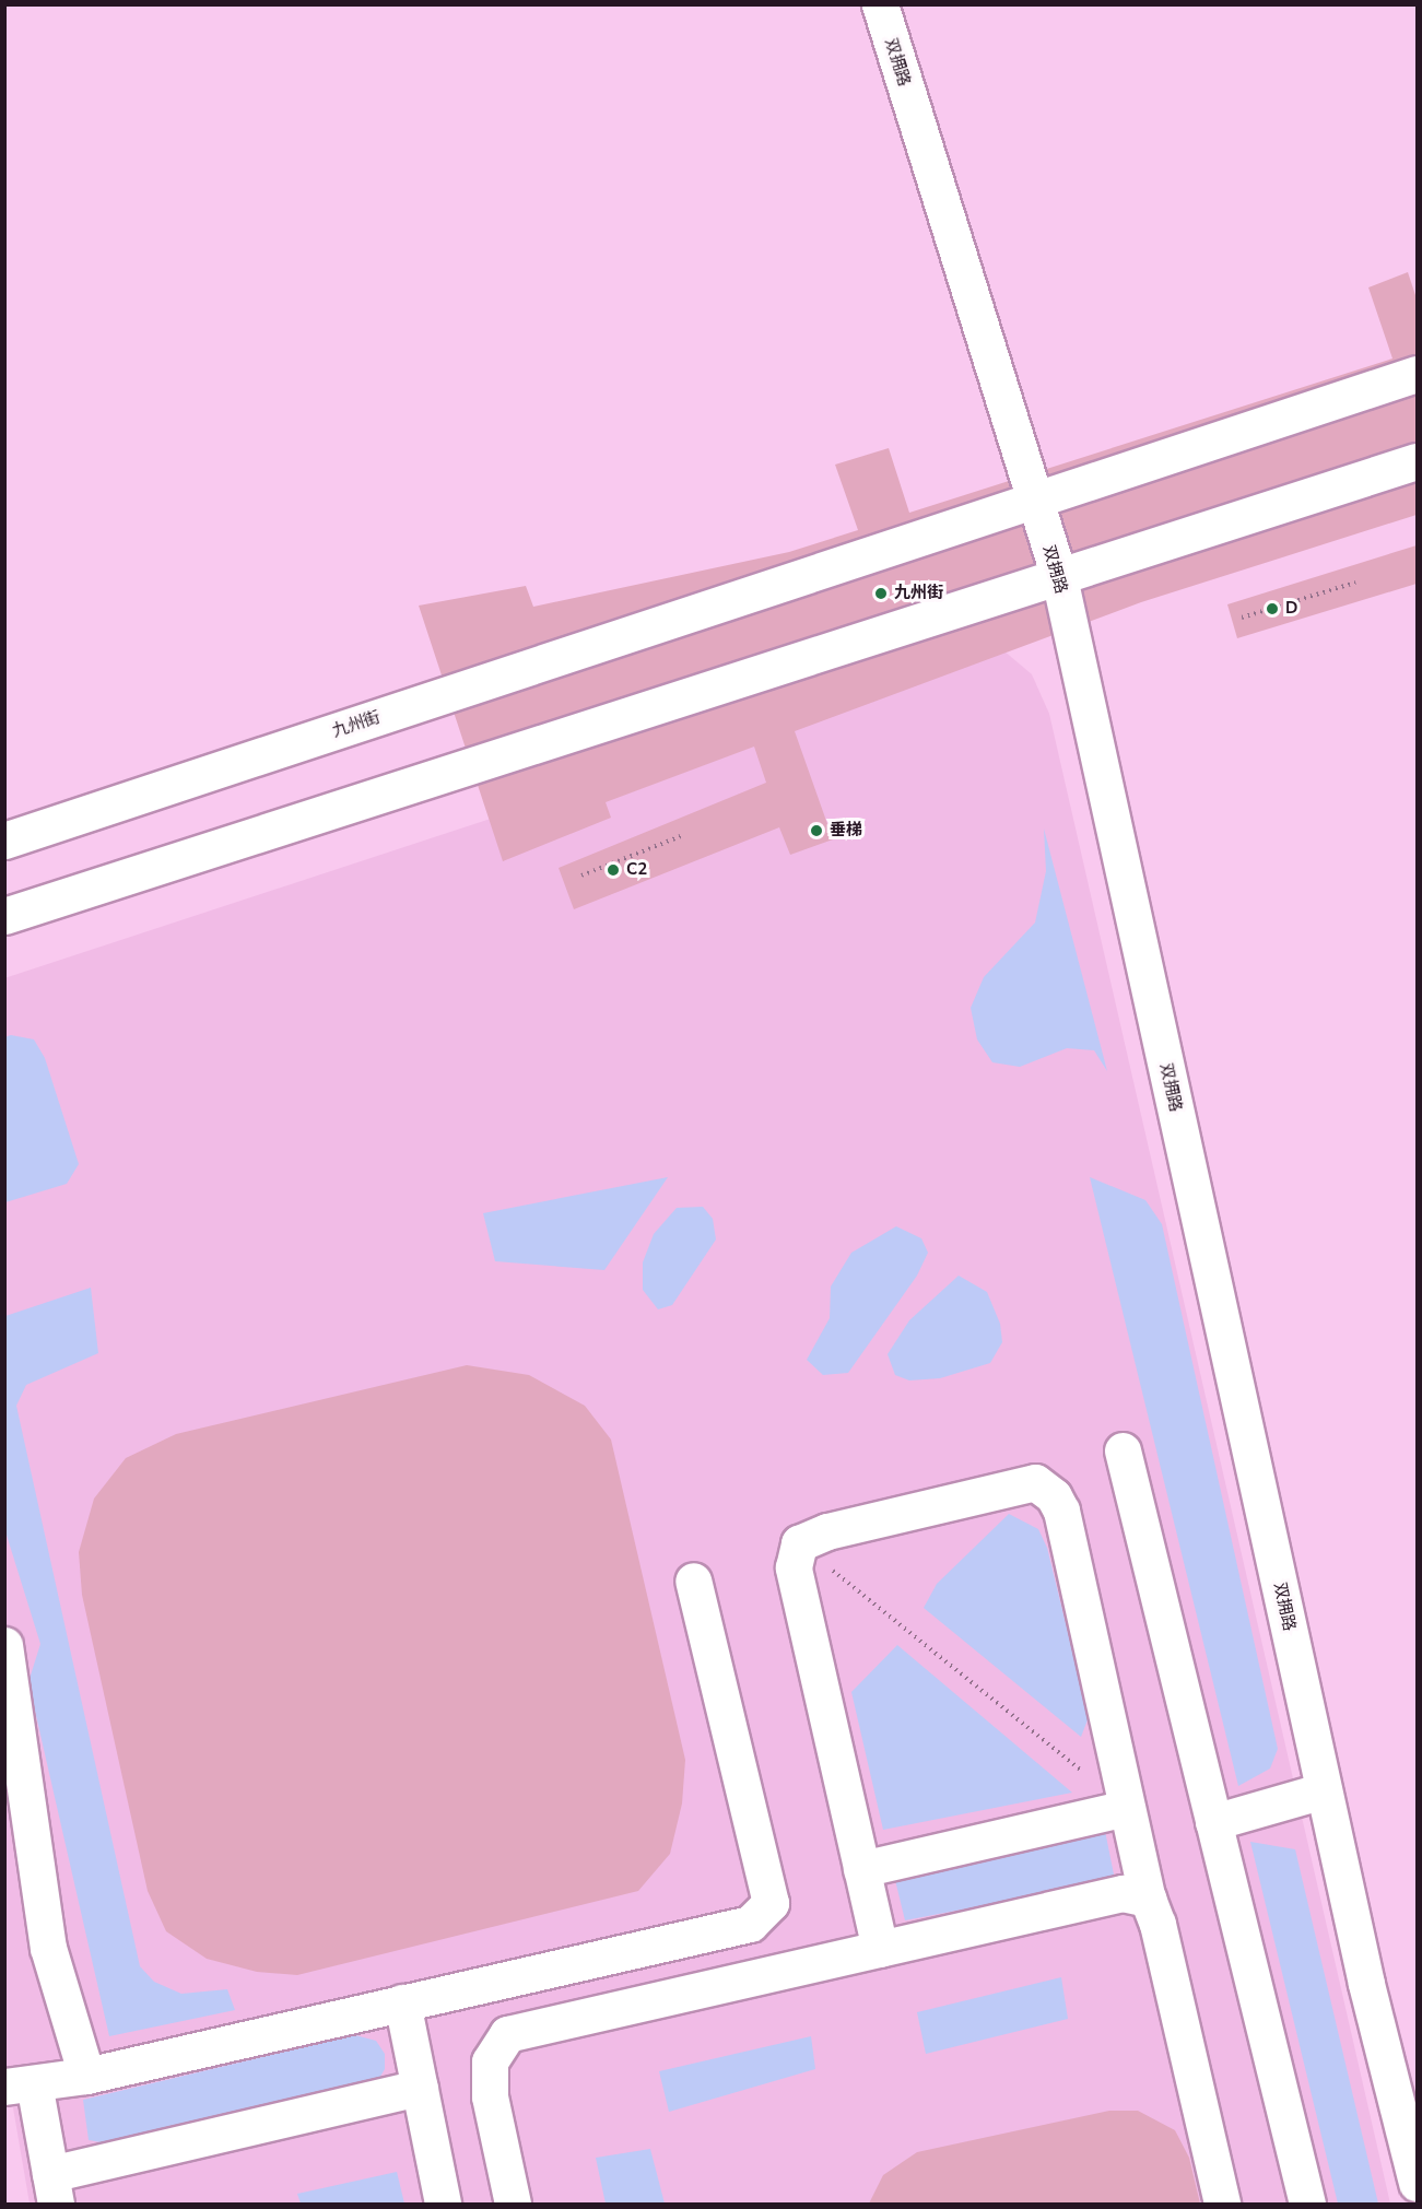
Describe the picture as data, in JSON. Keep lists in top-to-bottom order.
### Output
{
  "streets": {
    "street": ["双拥路", "九州街"]
  },
  "crossings": [
    ["双拥路", "九州街"]
  ],
  "places": [
    "九州街",
    "D",
    "垂梯",
    "C2"
  ]
}
